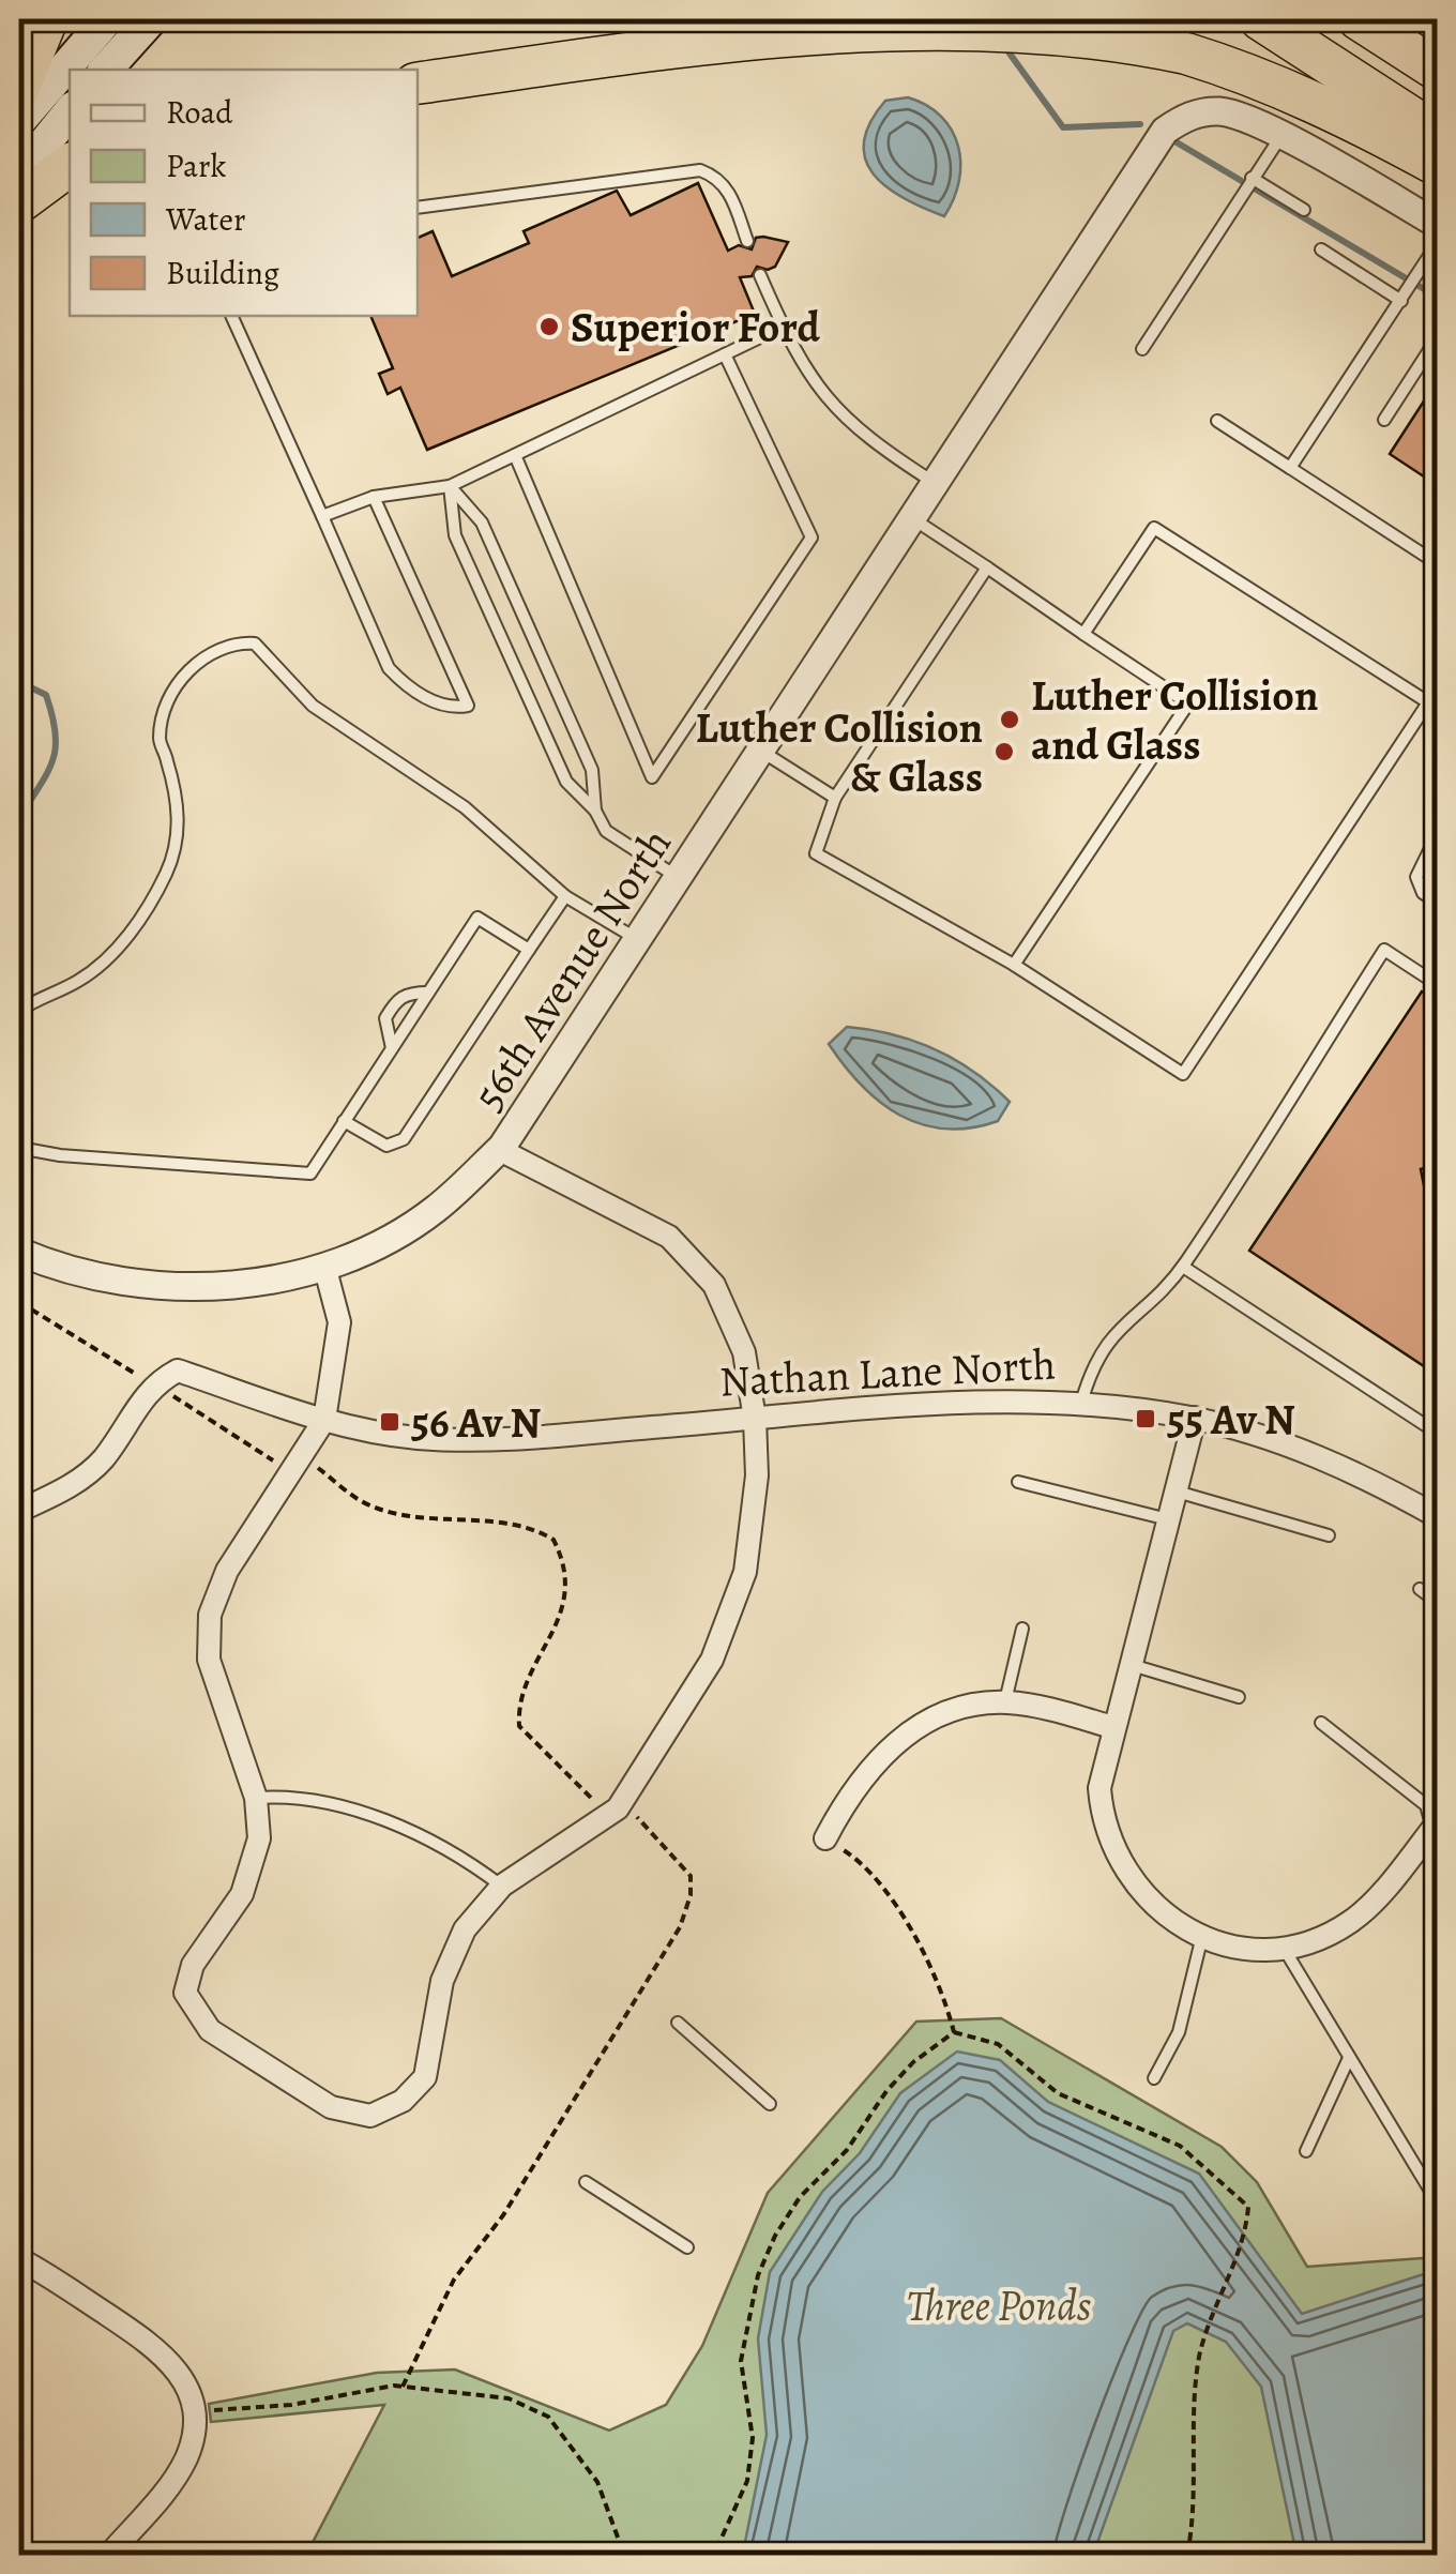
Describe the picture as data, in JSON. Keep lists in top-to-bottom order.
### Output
{
  "streets": {
    "street": ["56th Avenue North", "Nathan Lane North"]
  },
  "parks": ["Three Ponds"],
  "places": {
    "other": ["Superior Ford", "Luther Collision and Glass", "Luther Collision & Glass"],
    "transit": ["55 Av N", "56 Av N"]
  },
  "legend": [
    "Road",
    "Park",
    "Water",
    "Building"
  ]
}
